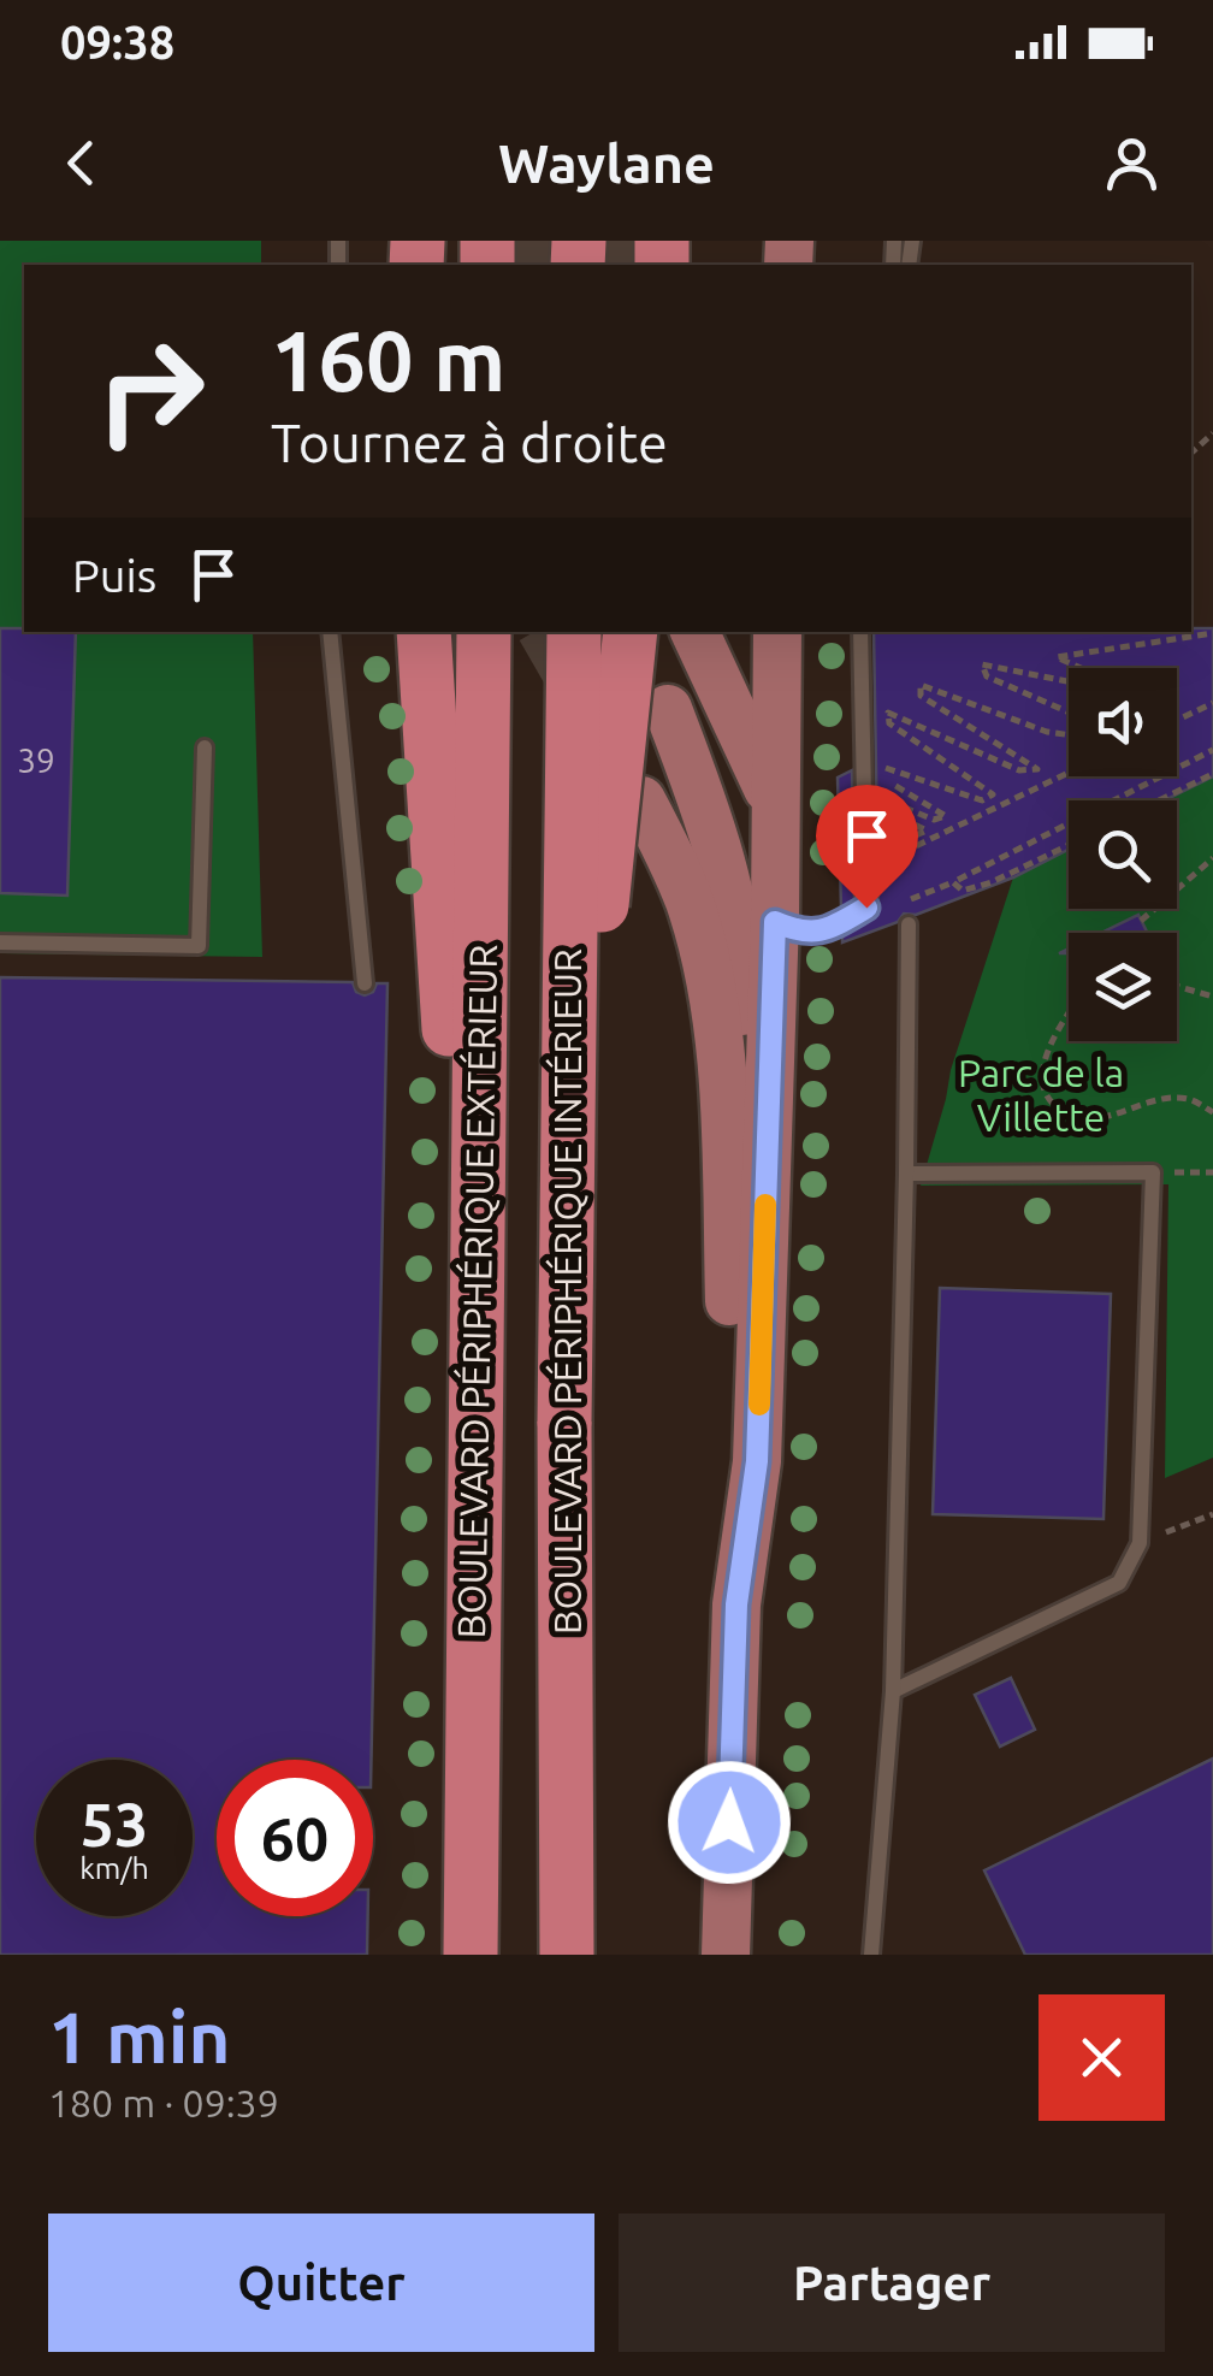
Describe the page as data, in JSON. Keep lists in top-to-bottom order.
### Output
{
  "streets": {
    "highway": ["BOULEVARD PÉRIPHÉRIQUE EXTÉRIEUR", "BOULEVARD PÉRIPHÉRIQUE INTÉRIEUR"]
  },
  "parks": ["Parc de la Villette"],
  "house_numbers": ["39"],
  "page": {
    "status": "09:38",
    "header": "Waylane",
    "turn": ["160 m", "Tournez à droite"],
    "then": "Puis",
    "speed": "53 km/h",
    "limit": "60",
    "heading": ["1 min", "180 m · 09:39"],
    "buttons": ["Quitter", "Partager"]
  }
}
